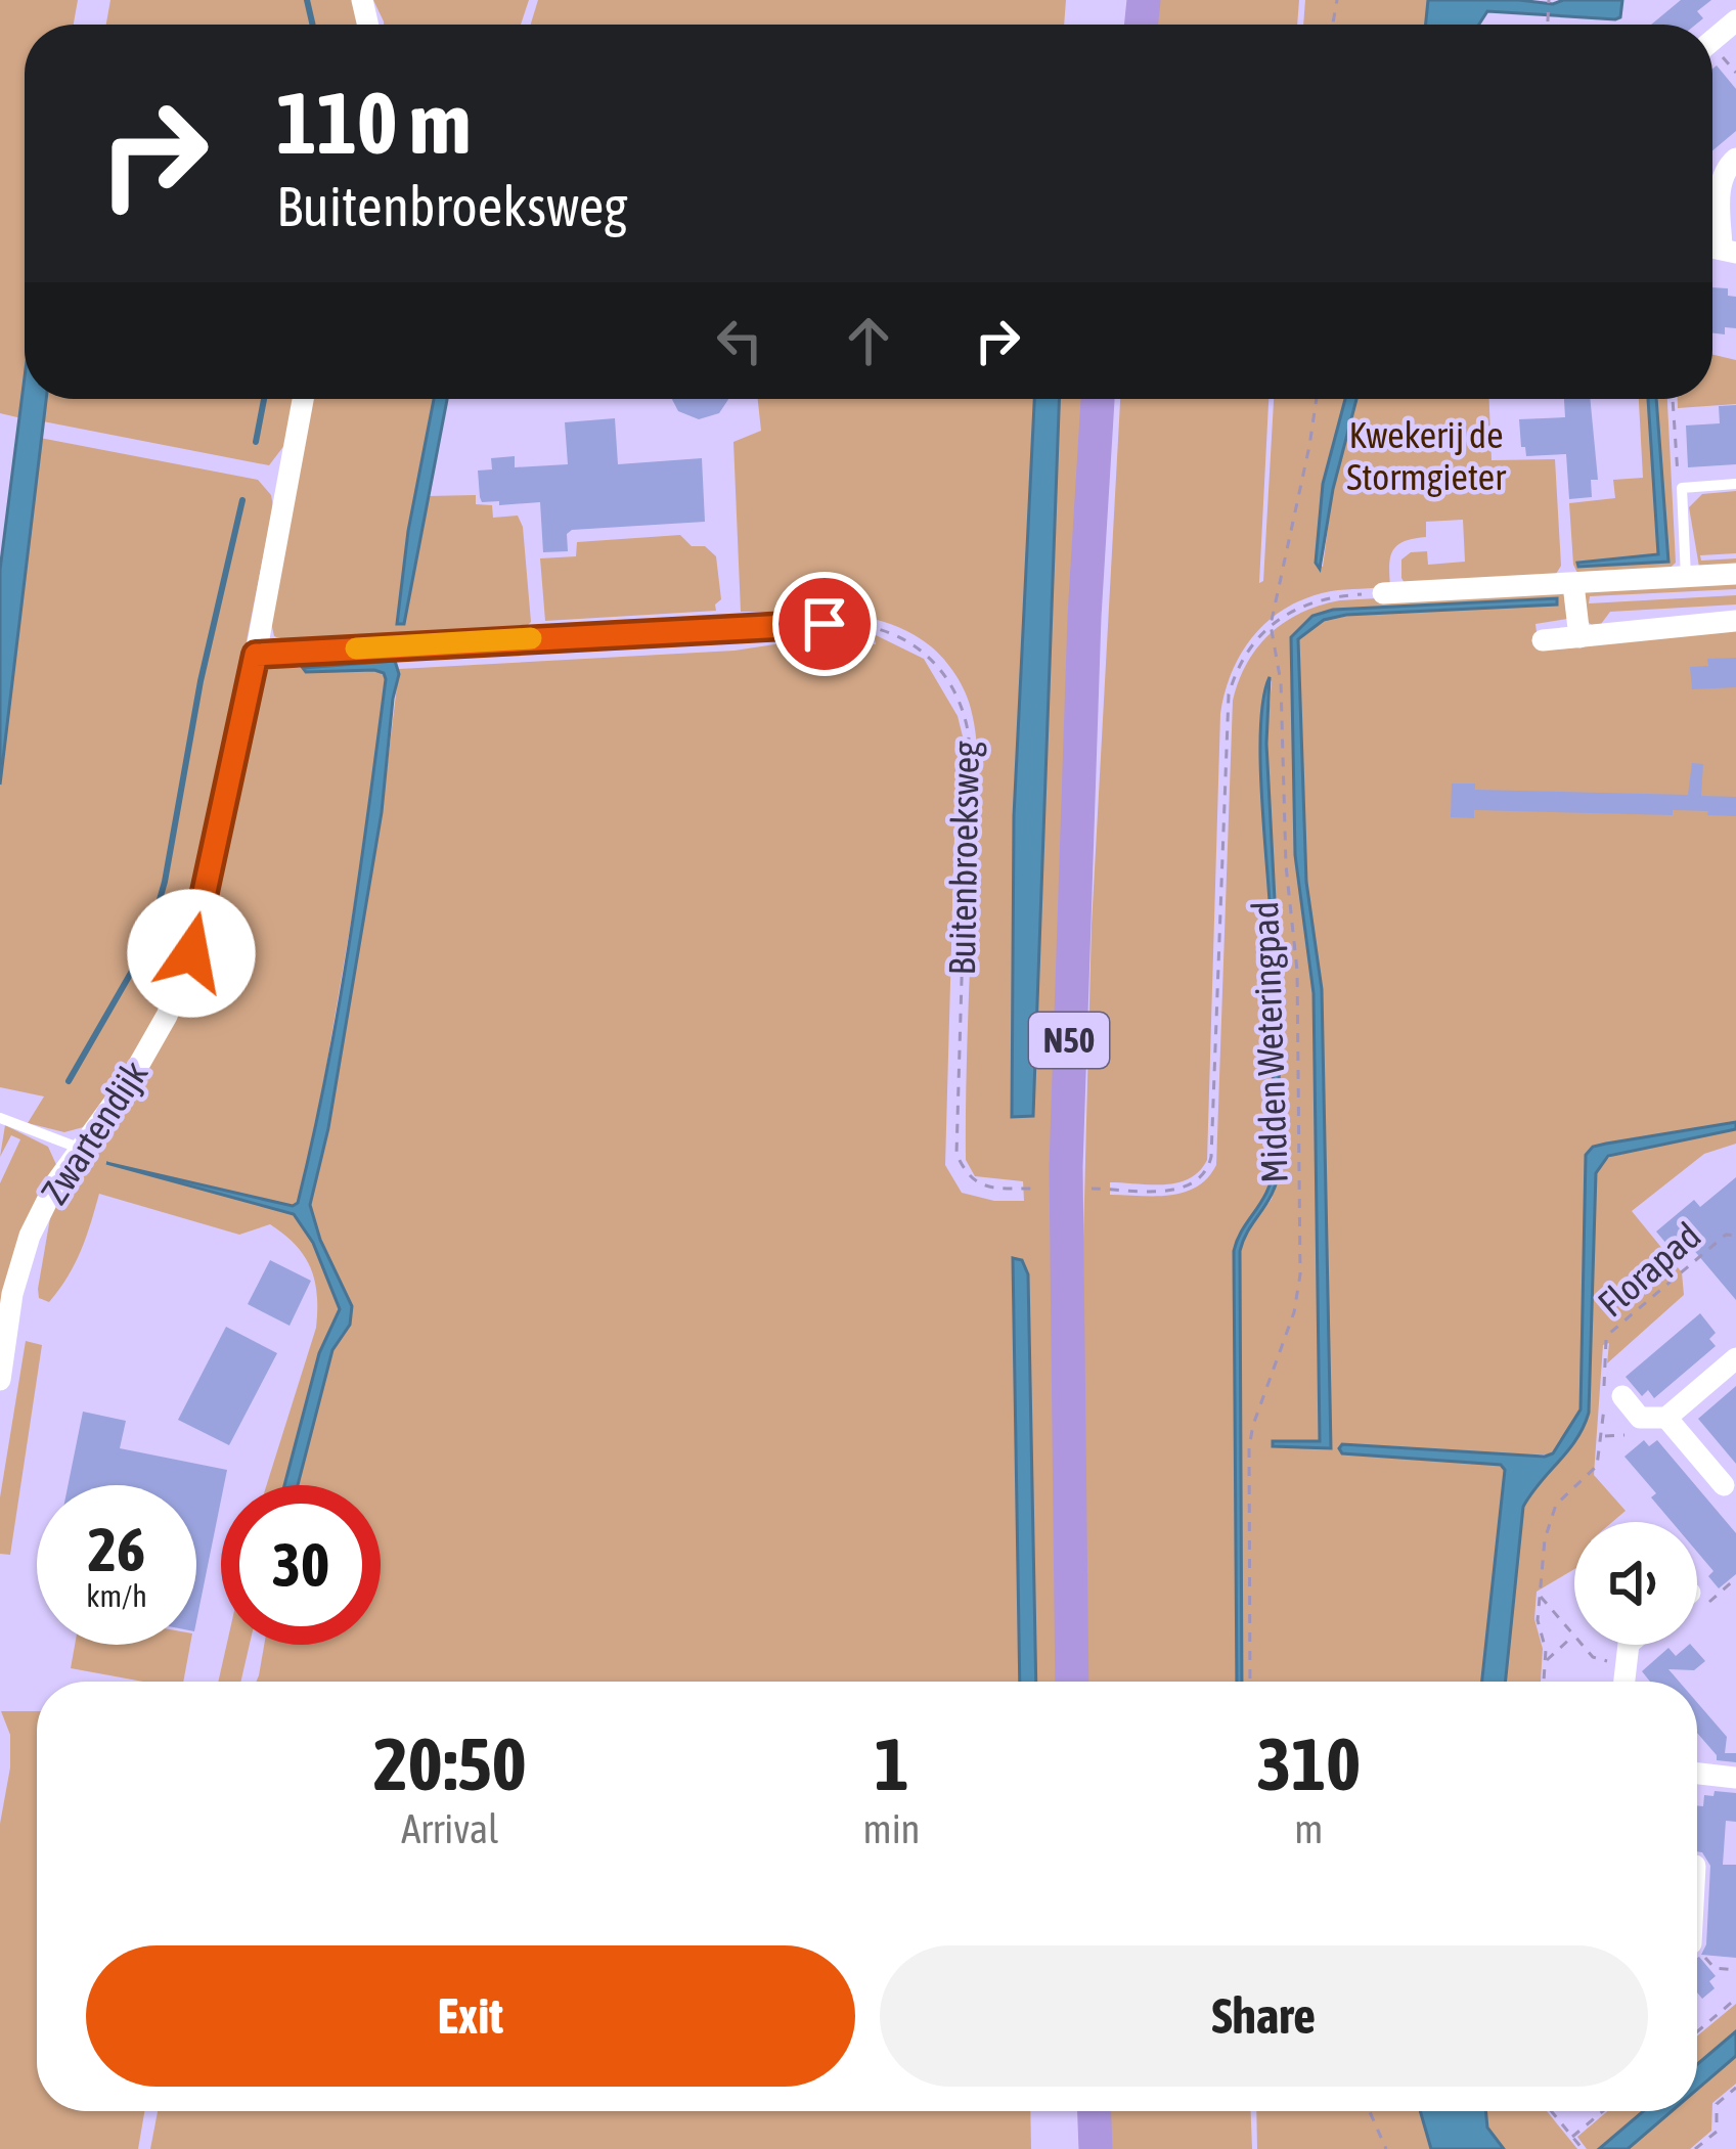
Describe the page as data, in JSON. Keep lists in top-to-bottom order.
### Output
{
  "streets": {
    "highway": ["N50"],
    "street": ["Zwartendijk"],
    "path": ["Buitenbroeksweg", "Midden Weteringpad", "Florapad"]
  },
  "parks": ["Kwekerij de Stormgieter"],
  "page": {
    "turn": ["110 m", "Buitenbroeksweg"],
    "speed": "26 km/h",
    "limit": "30",
    "eta": [
      "20:50",
      "Arrival",
      "1",
      "min",
      "310",
      "m"
    ],
    "buttons": ["Exit", "Share"]
  }
}
